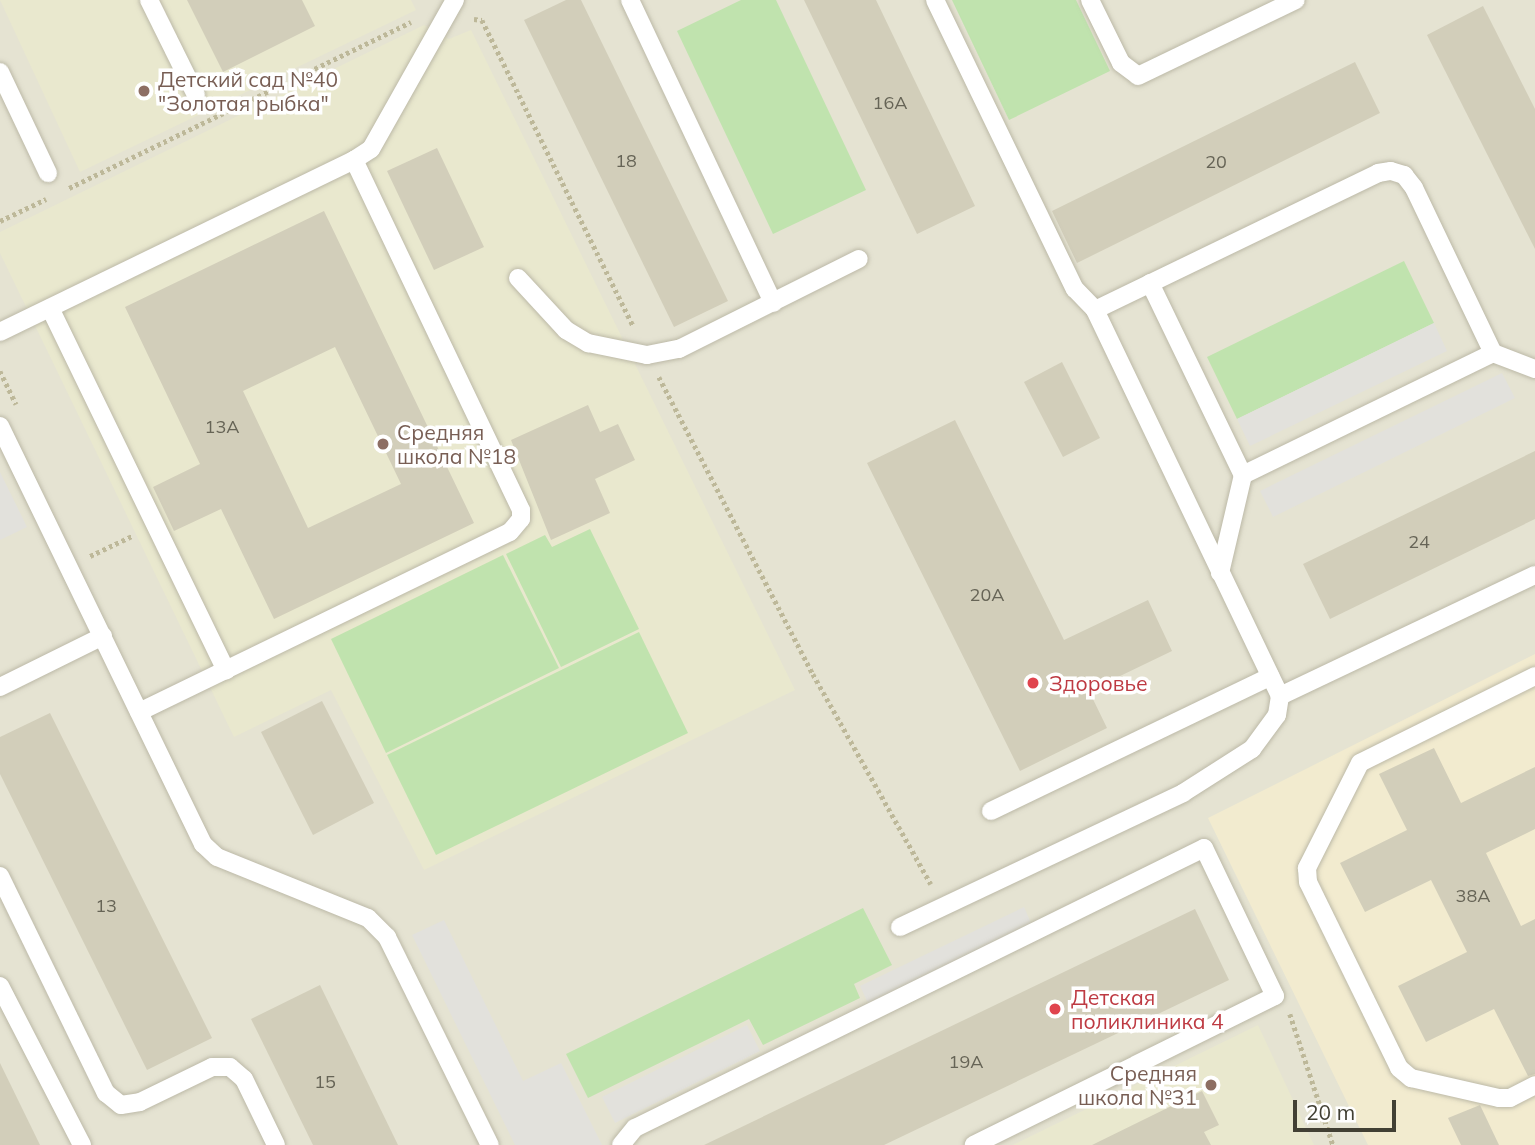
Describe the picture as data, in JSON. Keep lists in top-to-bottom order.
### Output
{
  "places": [
    "Детский сад №40 \"Золотая рыбка\"",
    "Средняя школа №18",
    "Здоровье",
    "Детская поликлиника 4",
    "Средняя школа №31"
  ],
  "house_numbers": [
    "16А",
    "18",
    "20",
    "13А",
    "24",
    "20А",
    "38А",
    "13",
    "19А",
    "15"
  ],
  "scale_bar": "20 m"
}
